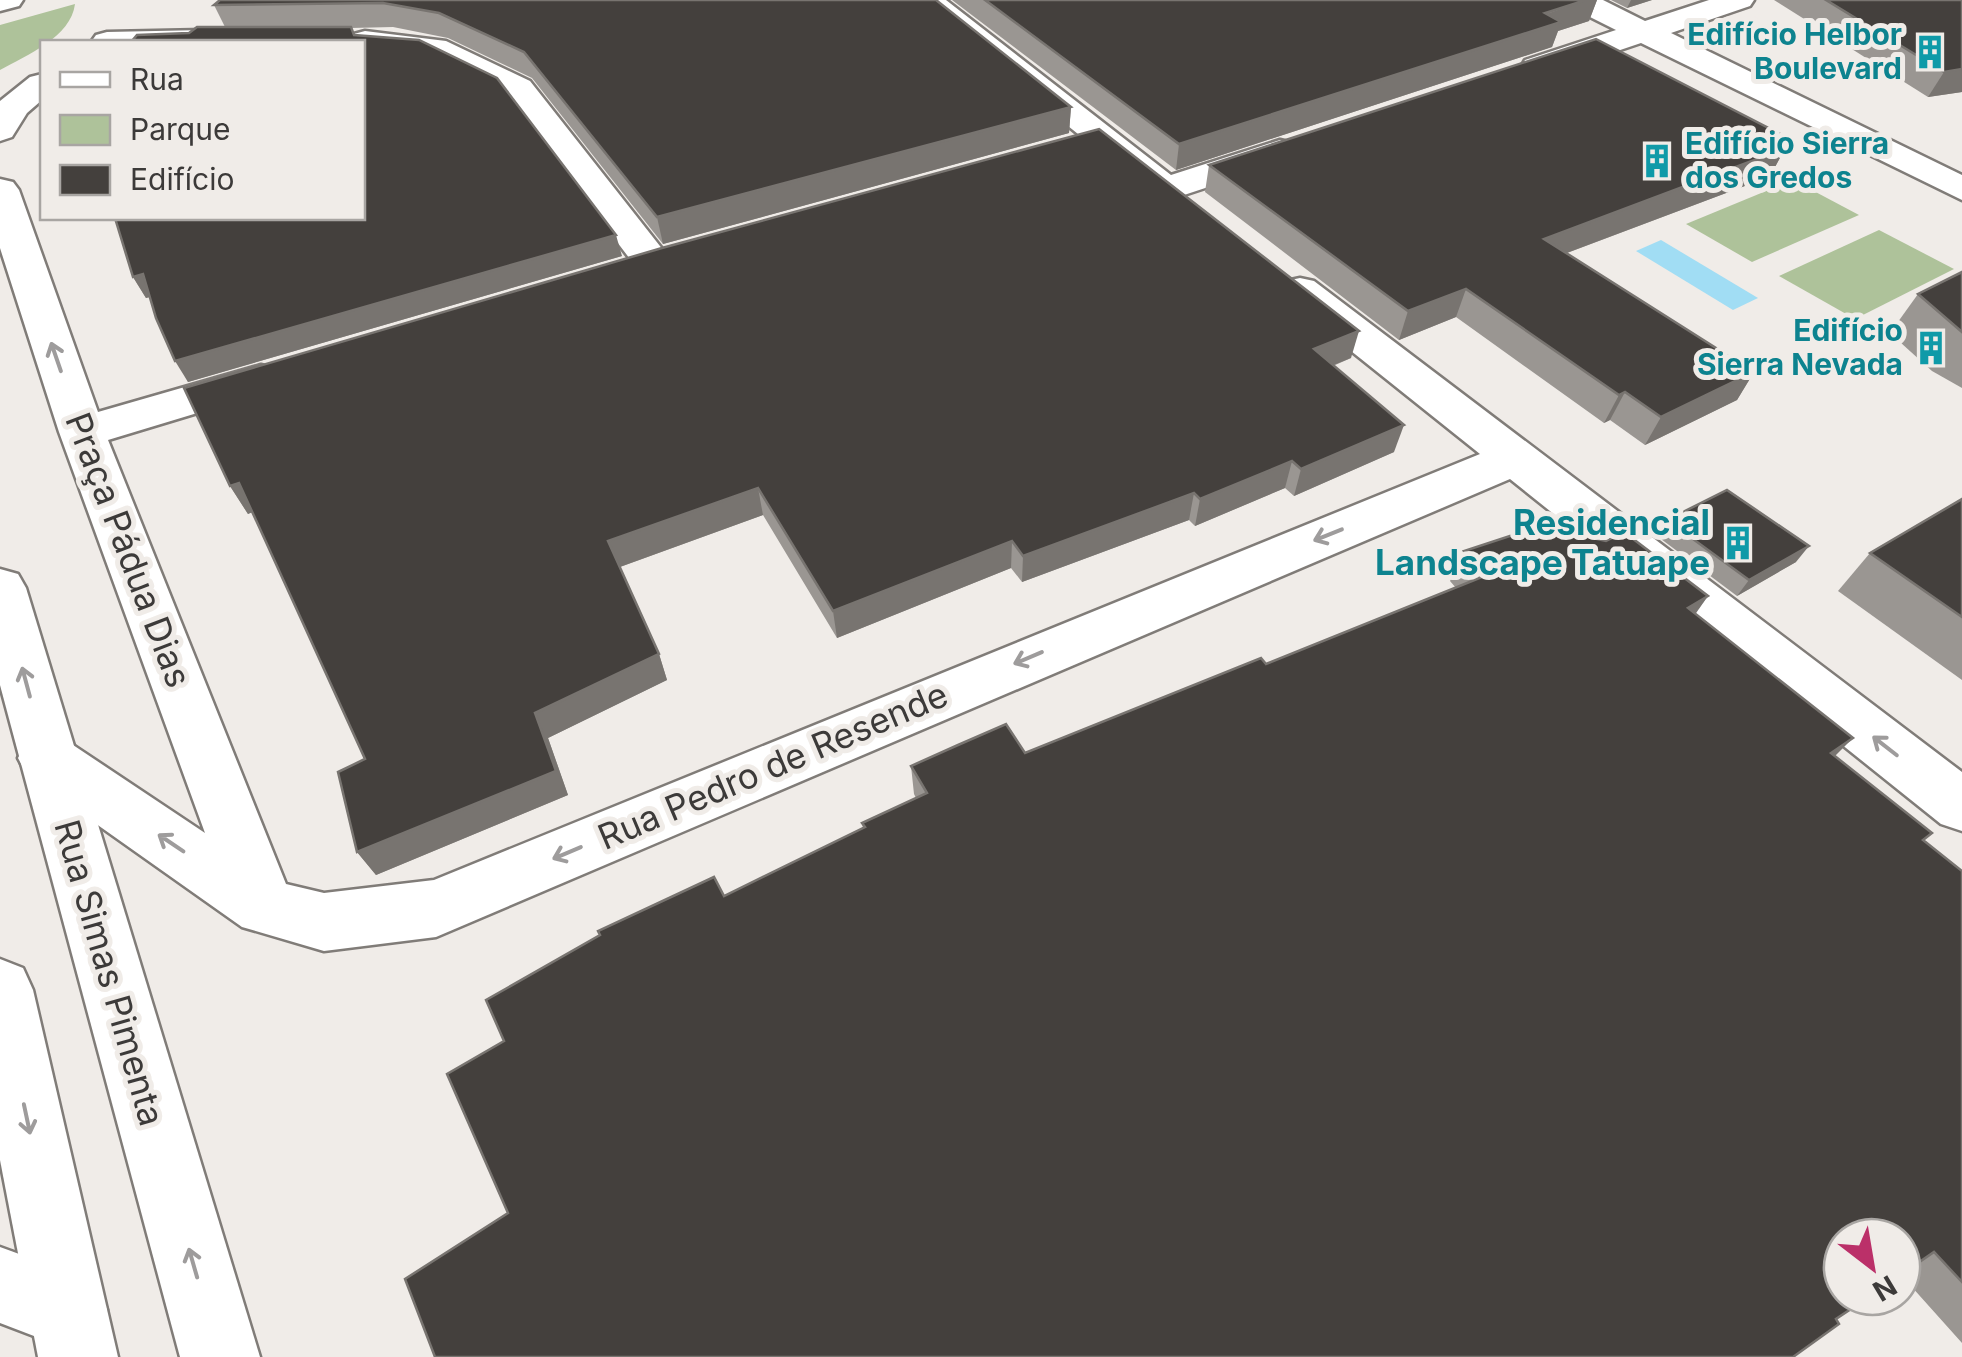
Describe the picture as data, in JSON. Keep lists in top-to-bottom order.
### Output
{
  "streets": {
    "street": ["Praça Pádua Dias", "Rua Pedro de Resende", "Rua Simas Pimenta"]
  },
  "crossings": [
    ["Praça Pádua Dias", "Rua Pedro de Resende"],
    ["Rua Pedro de Resende", "Rua Simas Pimenta"]
  ],
  "one_way": ["Rua Pedro de Resende"],
  "places": {
    "building": [
      "Edifício Helbor Boulevard",
      "Edifício Sierra dos Gredos",
      "Edifício Sierra Nevada",
      "Residencial Landscape Tatuape"
    ]
  },
  "legend": ["Rua", "Parque", "Edifício"],
  "north": "bottom right"
}
